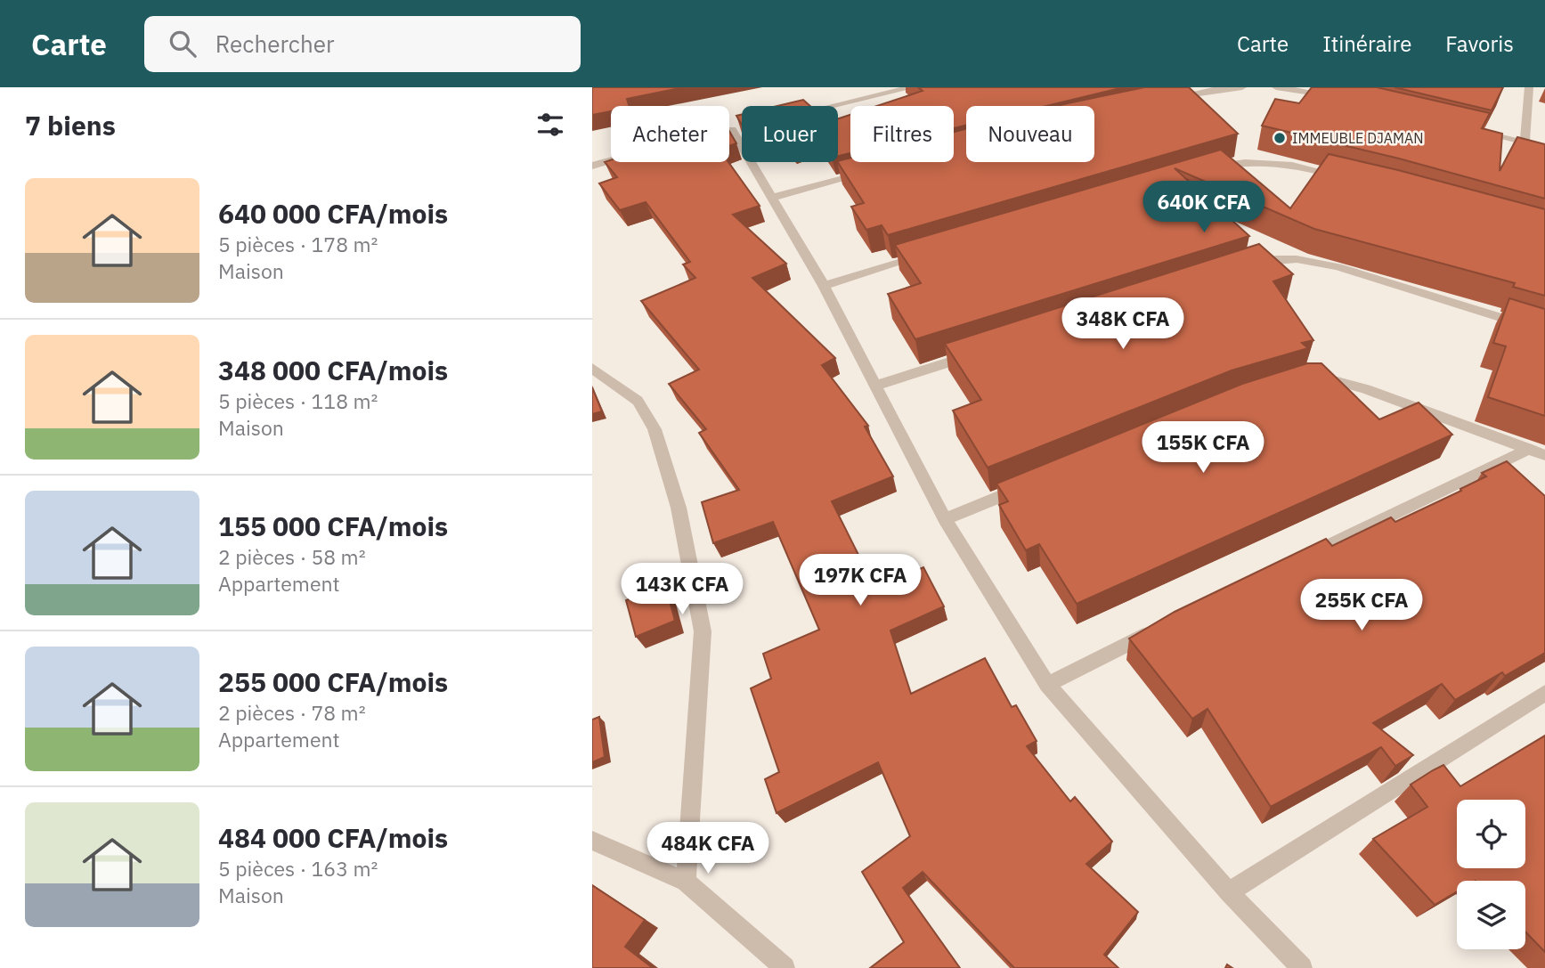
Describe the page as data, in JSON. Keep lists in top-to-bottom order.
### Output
{
  "places": ["IMMEUBLE DJAMAN"],
  "page": {
    "header": "Carte",
    "search": "Rechercher",
    "nav": ["Carte", "Itinéraire", "Favoris"],
    "heading": "7 biens",
    "chip": [
      "Acheter",
      "Louer",
      "Filtres",
      "Nouveau"
    ],
    "list": [
      {
        "name": "640 000 CFA/mois",
        "note": "5 pièces · 178 m² · Maison"
      },
      {
        "name": "348 000 CFA/mois",
        "note": "5 pièces · 118 m² · Maison"
      },
      {
        "name": "155 000 CFA/mois",
        "note": "2 pièces · 58 m² · Appartement"
      },
      {
        "name": "255 000 CFA/mois",
        "note": "2 pièces · 78 m² · Appartement"
      },
      {
        "name": "484 000 CFA/mois",
        "note": "5 pièces · 163 m² · Maison"
      }
    ],
    "price": [
      "640K CFA",
      "348K CFA",
      "155K CFA",
      "197K CFA",
      "143K CFA",
      "255K CFA",
      "484K CFA"
    ]
  }
}
